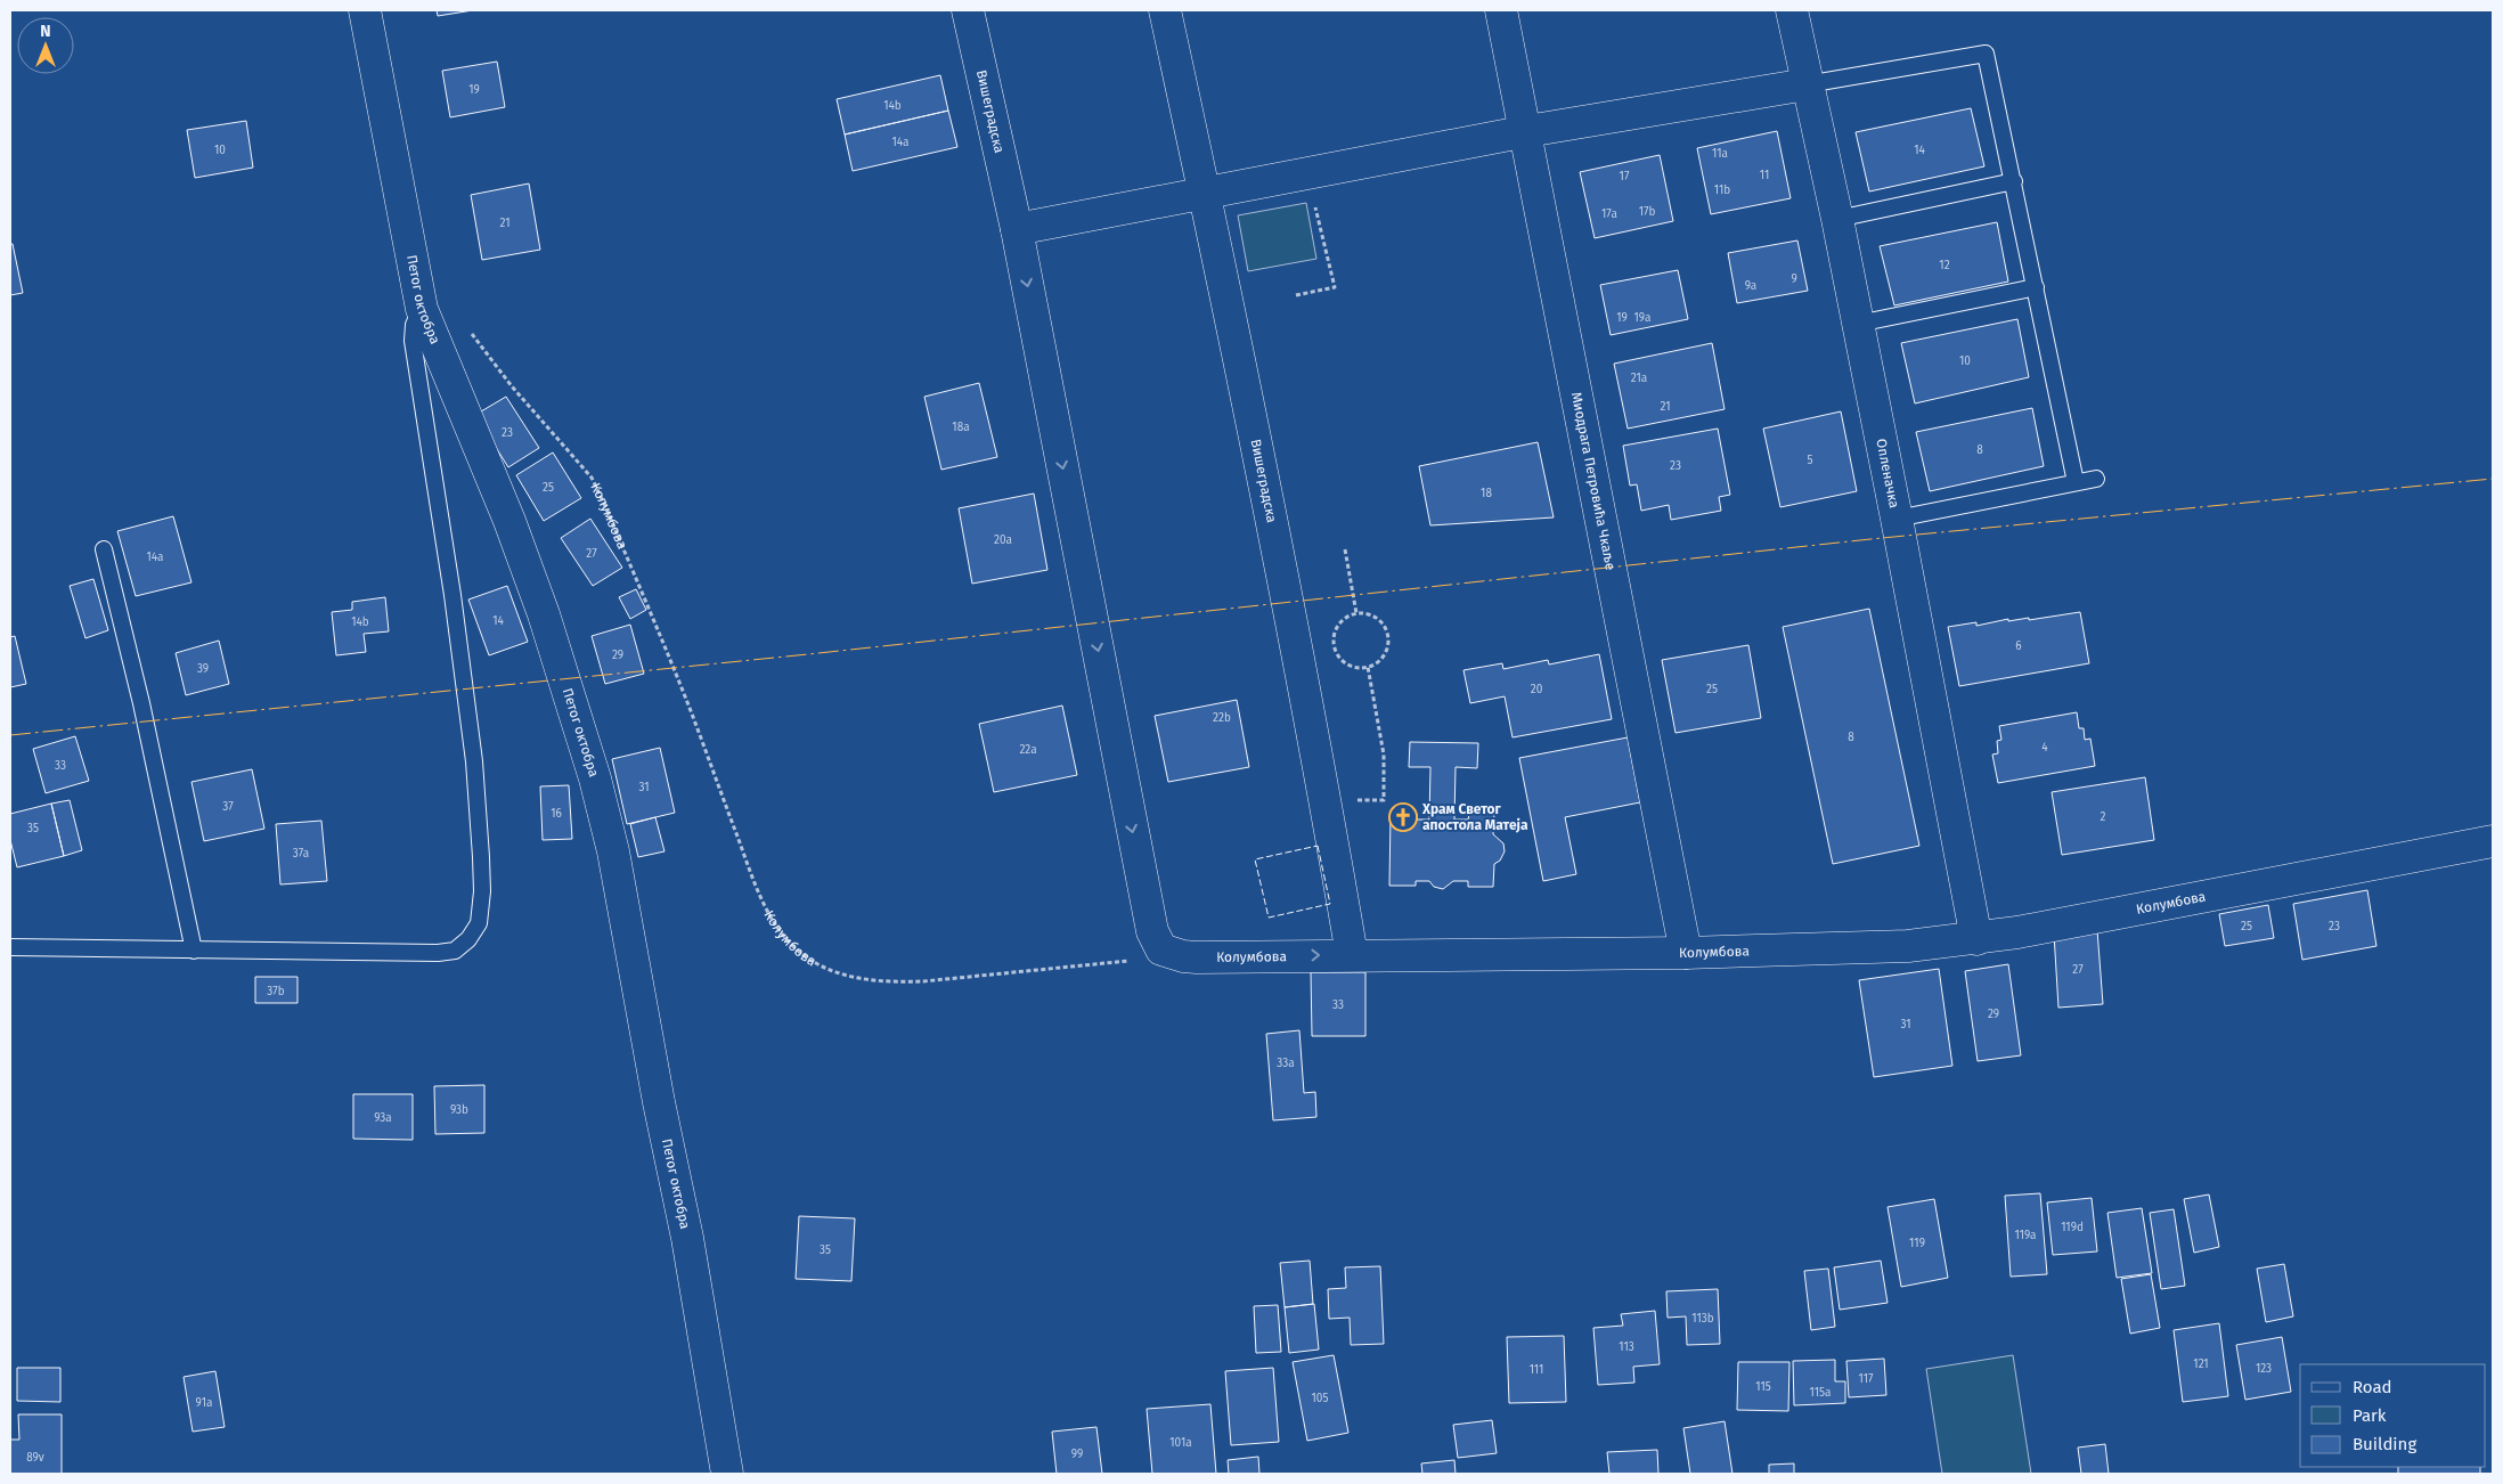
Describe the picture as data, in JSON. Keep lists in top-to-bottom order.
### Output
{
  "streets": {
    "street": [
      "Вишеградска",
      "Петог октобра",
      "Опленачка",
      "Миодрага Петровића Чкаље",
      "Колумбова"
    ]
  },
  "crossings": [
    ["Вишеградска", "Колумбова"],
    ["Опленачка", "Колумбова"],
    ["Миодрага Петровића Чкаље", "Колумбова"]
  ],
  "places": {
    "church": ["Храм Светог апостола Матеја"]
  },
  "house_numbers": [
    "19",
    "14b",
    "14a",
    "10",
    "14",
    "11a",
    "11",
    "17",
    "11b",
    "17b",
    "17a",
    "21",
    "12",
    "9",
    "9a",
    "19",
    "19a",
    "10",
    "21a",
    "21",
    "18a",
    "23",
    "8",
    "5",
    "23",
    "25",
    "18",
    "20a",
    "27",
    "14a",
    "14",
    "14b",
    "6",
    "29",
    "39",
    "20",
    "25",
    "22b",
    "8",
    "4",
    "22a",
    "33",
    "31",
    "37",
    "16",
    "2",
    "35",
    "37a",
    "25",
    "23",
    "27",
    "37b",
    "33",
    "29",
    "31",
    "33a",
    "93b",
    "93a",
    "119d",
    "119a",
    "119",
    "35",
    "113b",
    "113",
    "121",
    "123",
    "111",
    "117",
    "115",
    "115a",
    "105",
    "91a",
    "101a",
    "99",
    "89v"
  ],
  "legend": ["Road", "Park", "Building"],
  "north": "top"
}
